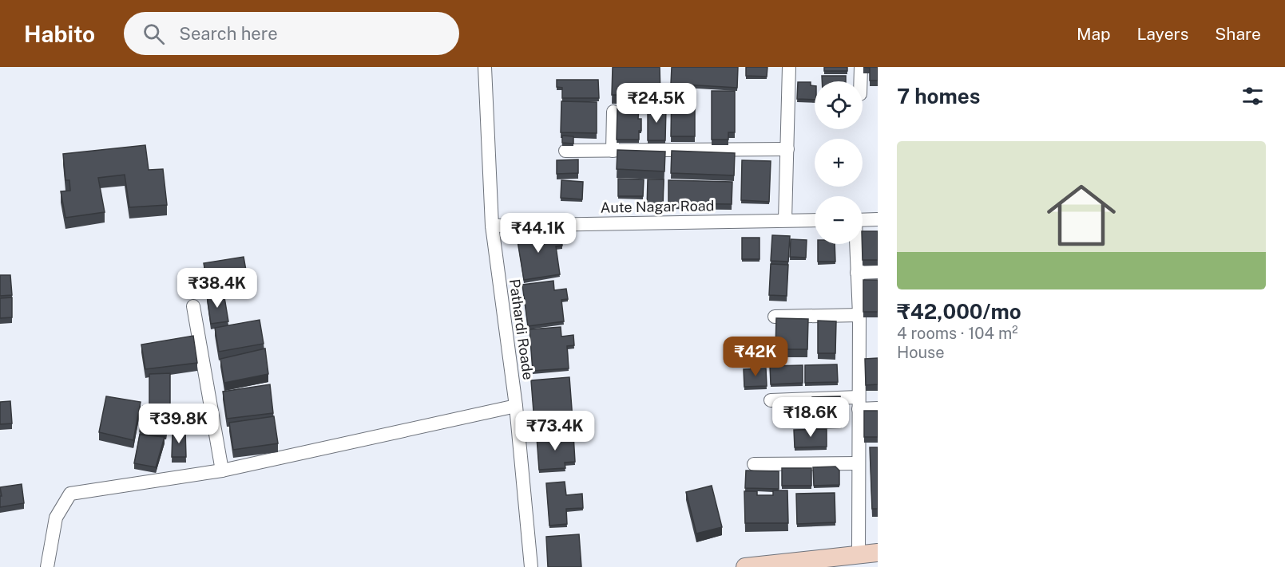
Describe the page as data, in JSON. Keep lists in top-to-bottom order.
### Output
{
  "streets": {
    "street": ["Aute Nagar Road", "Pathardi Roade"]
  },
  "crossings": [
    ["Aute Nagar Road", "Pathardi Roade"]
  ],
  "page": {
    "header": "Habito",
    "search": "Search here",
    "nav": ["Map", "Layers", "Share"],
    "heading": "7 homes",
    "map_buttons": ["+", "−"],
    "price": [
      "₹24.5K",
      "₹44.1K",
      "₹38.4K",
      "₹42K",
      "₹18.6K",
      "₹39.8K",
      "₹73.4K"
    ],
    "list": [
      {
        "name": "₹42,000/mo",
        "note": "4 rooms · 104 m² · House"
      }
    ]
  }
}
